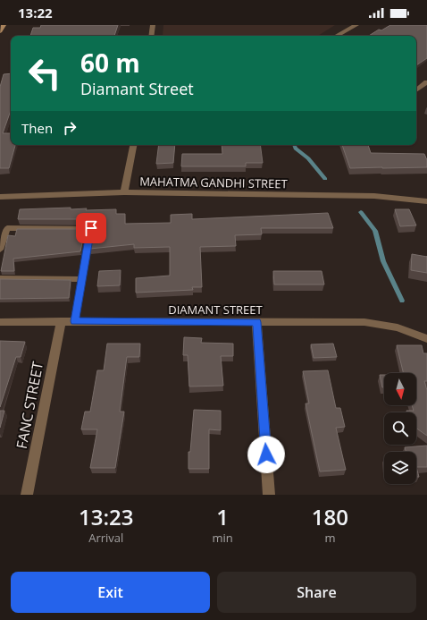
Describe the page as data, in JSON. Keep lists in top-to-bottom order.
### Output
{
  "streets": {
    "street": ["MAHATMA GANDHI STREET", "DIAMANT STREET", "FANC STREET"]
  },
  "crossings": [
    ["DIAMANT STREET", "FANC STREET"]
  ],
  "north": "bottom",
  "page": {
    "status": "13:22",
    "turn": ["60 m", "Diamant Street"],
    "then": "Then",
    "eta": [
      "13:23",
      "Arrival",
      "1",
      "min",
      "180",
      "m"
    ],
    "buttons": ["Exit", "Share"]
  }
}
